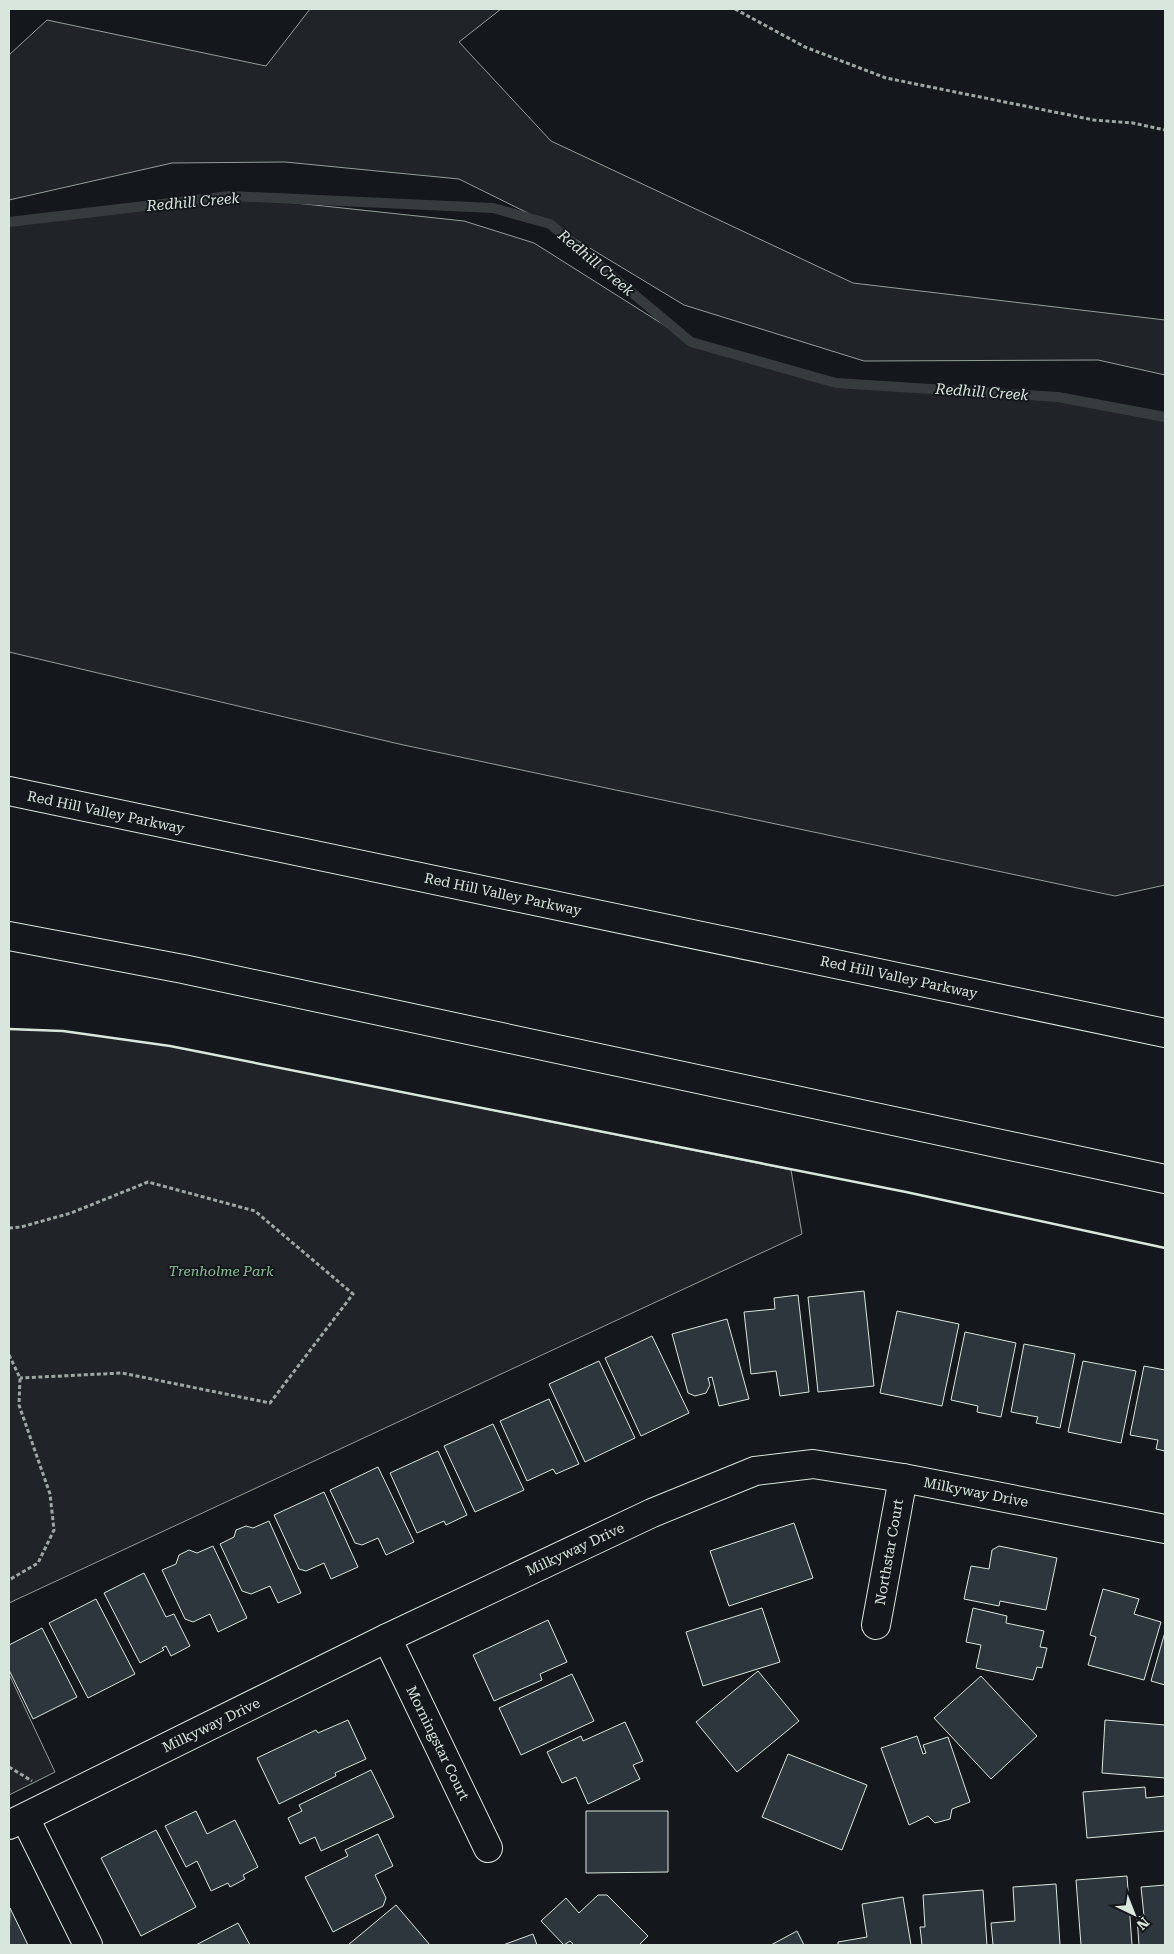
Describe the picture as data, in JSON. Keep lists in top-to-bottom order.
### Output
{
  "streets": {
    "main road": [
      "Red Hill Valley Parkway",
      "Milkyway Drive",
      "Northstar Court",
      "Morningstar Court"
    ]
  },
  "crossings": [
    ["Milkyway Drive", "Northstar Court"],
    ["Milkyway Drive", "Morningstar Court"]
  ],
  "water": ["Redhill Creek"],
  "parks": ["Trenholme Park"],
  "north": "bottom right"
}
